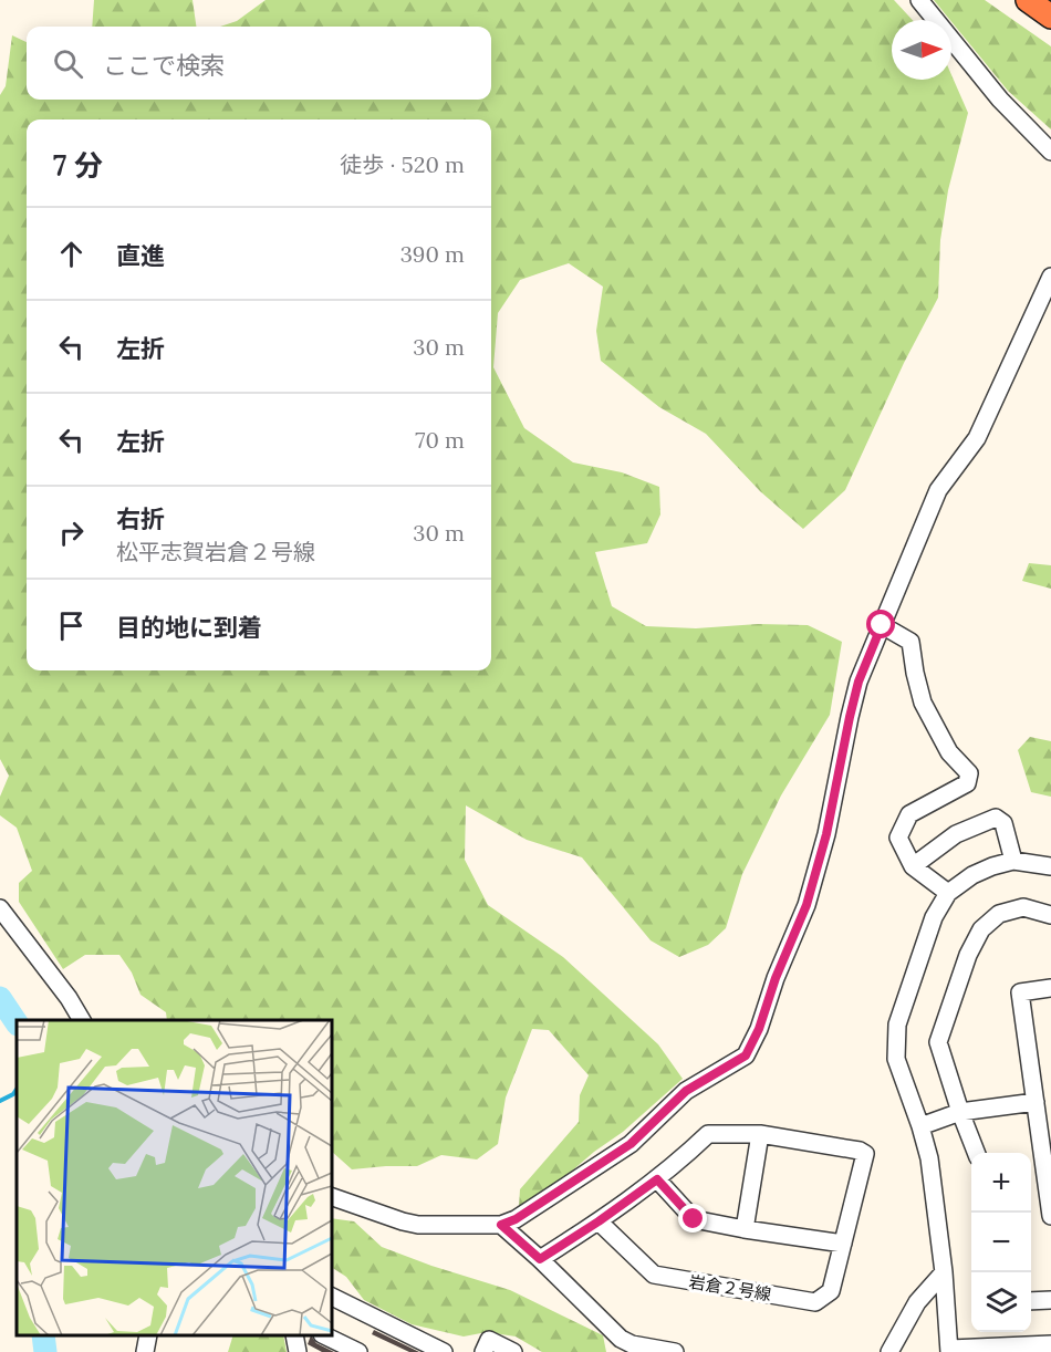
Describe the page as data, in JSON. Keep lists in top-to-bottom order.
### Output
{
  "streets": {
    "street": ["岩倉２号線"]
  },
  "north": "right",
  "page": {
    "search": "ここで検索",
    "heading": ["7 分", "徒歩 · 520 m"],
    "list": [
      ["直進", "390 m"],
      ["左折", "30 m"],
      ["左折", "70 m"],
      ["右折", "松平志賀岩倉２号線", "30 m"],
      "目的地に到着"
    ],
    "map_buttons": ["+", "−"]
  }
}
